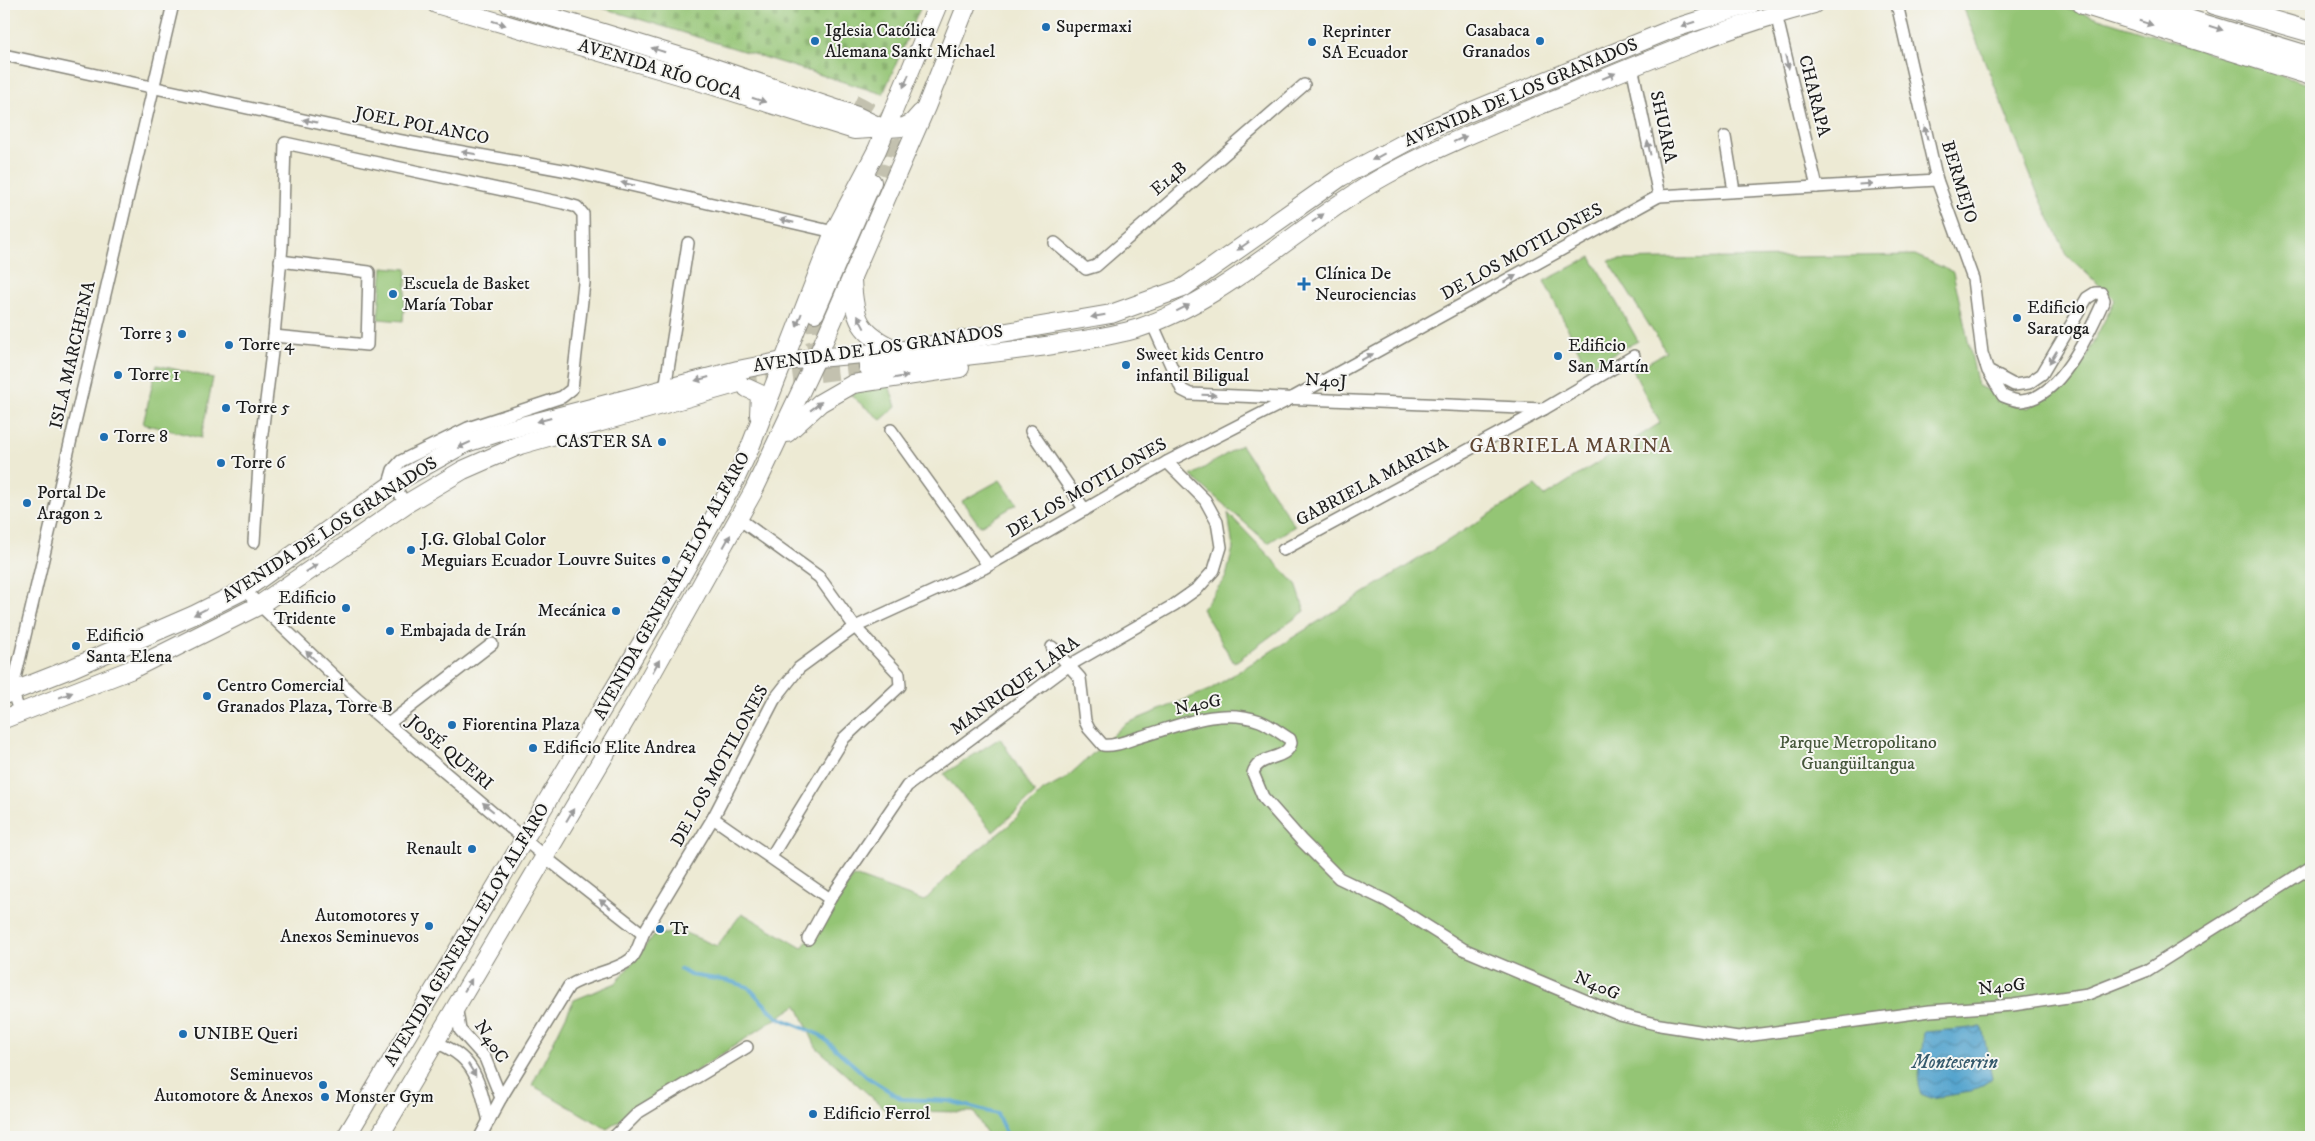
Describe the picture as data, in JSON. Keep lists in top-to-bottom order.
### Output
{
  "streets": {
    "main road": ["AVENIDA RÍO COCA", "AVENIDA DE LOS GRANADOS", "AVENIDA GENERAL ELOY ALFARO"],
    "street": [
      "CHARAPA",
      "JOEL POLANCO",
      "SHUARA",
      "E14B",
      "BERMEJO",
      "DE LOS MOTILONES",
      "ISLA MARCHENA",
      "N40J",
      "GABRIELA MARINA",
      "MANRIQUE LARA",
      "N40G",
      "JOSÉ QUERI",
      "N40C"
    ]
  },
  "crossings": [
    ["AVENIDA RÍO COCA", "AVENIDA GENERAL ELOY ALFARO"],
    ["AVENIDA DE LOS GRANADOS", "CHARAPA"],
    ["AVENIDA DE LOS GRANADOS", "SHUARA"],
    ["AVENIDA DE LOS GRANADOS", "ISLA MARCHENA"],
    ["AVENIDA DE LOS GRANADOS", "N40J"],
    ["AVENIDA DE LOS GRANADOS", "AVENIDA GENERAL ELOY ALFARO"],
    ["AVENIDA DE LOS GRANADOS", "JOSÉ QUERI"],
    ["CHARAPA", "DE LOS MOTILONES"],
    ["JOEL POLANCO", "ISLA MARCHENA"],
    ["JOEL POLANCO", "AVENIDA GENERAL ELOY ALFARO"],
    ["SHUARA", "DE LOS MOTILONES"],
    ["BERMEJO", "DE LOS MOTILONES"],
    ["DE LOS MOTILONES", "N40J"],
    ["DE LOS MOTILONES", "MANRIQUE LARA"],
    ["DE LOS MOTILONES", "JOSÉ QUERI"],
    ["DE LOS MOTILONES", "N40C"],
    ["N40J", "GABRIELA MARINA"],
    ["AVENIDA GENERAL ELOY ALFARO", "JOSÉ QUERI"],
    ["AVENIDA GENERAL ELOY ALFARO", "N40C"],
    ["MANRIQUE LARA", "N40G"]
  ],
  "one_way": ["JOEL POLANCO", "N40J", "JOSÉ QUERI"],
  "districts": ["GABRIELA MARINA"],
  "water": ["Monteserrin"],
  "parks": ["Parque Metropolitano Guangüiltangua"],
  "places": {
    "other": [
      "Supermaxi",
      "Iglesia Católica Alemana Sankt Michael",
      "Casabaca Granados",
      "Reprinter SA Ecuador",
      "Escuela de Basket María Tobar",
      "Edificio Saratoga",
      "Torre 3",
      "Torre 4",
      "Edificio San Martín",
      "Sweet kids Centro infantil Biligual",
      "Torre 1",
      "Torre 5",
      "Torre 8",
      "CASTER SA",
      "Torre 6",
      "Portal De Aragon 2",
      "J.G. Global Color Meguiars Ecuador",
      "Louvre Suites",
      "Edificio Tridente",
      "Mecánica",
      "Embajada de Irán",
      "Edificio Santa Elena",
      "Centro Comercial Granados Plaza, Torre B",
      "Fiorentina Plaza",
      "Edificio Elite Andrea",
      "Renault",
      "Automotores y Anexos Seminuevos",
      "Tr",
      "UNIBE Queri",
      "Seminuevos Automotore & Anexos",
      "Monster Gym",
      "Edificio Ferrol"
    ],
    "health": ["Clínica De Neurociencias"]
  }
}
